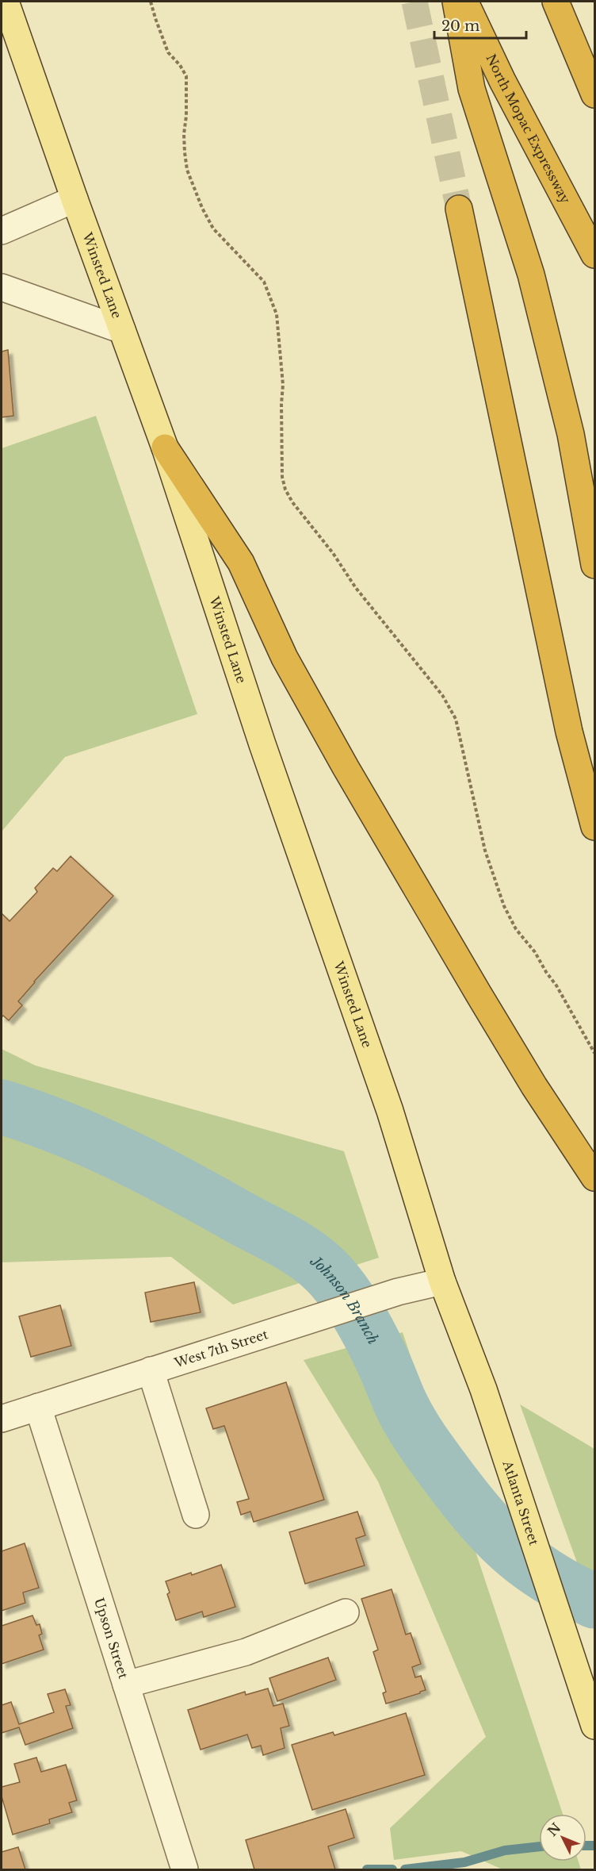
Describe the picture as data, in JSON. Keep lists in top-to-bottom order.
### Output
{
  "streets": {
    "highway": ["North Mopac Expressway"],
    "main road": ["Winsted Lane", "Atlanta Street"],
    "street": ["West 7th Street", "Upson Street"]
  },
  "crossings": [
    ["Winsted Lane", "West 7th Street"],
    ["Winsted Lane", "Atlanta Street"],
    ["West 7th Street", "Atlanta Street"],
    ["West 7th Street", "Upson Street"]
  ],
  "water": ["Johnson Branch"],
  "scale_bar": "20 m",
  "north": "top left"
}
